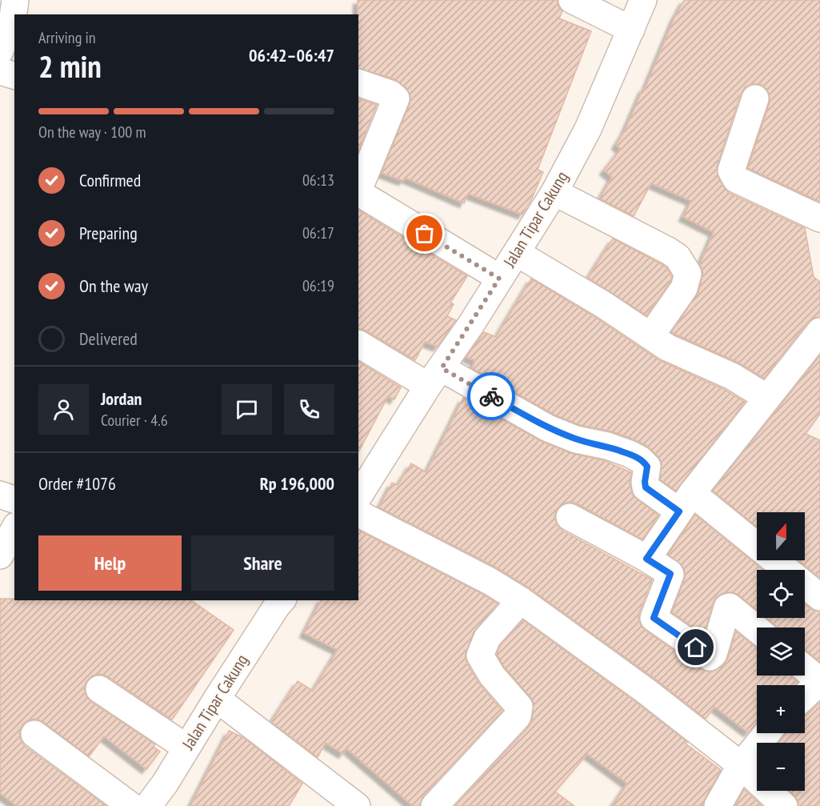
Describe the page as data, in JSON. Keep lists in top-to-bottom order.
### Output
{
  "streets": {
    "street": ["Jalan Tipar Cakung"]
  },
  "north": "top",
  "page": {
    "heading": ["2 min", "Arriving in", "06:42–06:47"],
    "panel": [
      "Jordan",
      "Courier · 4.6",
      "Order #1076",
      "Rp 196,000"
    ],
    "bar": "On the way · 100 m",
    "list": [
      ["Confirmed", "06:13"],
      ["Preparing", "06:17"],
      ["On the way", "06:19"],
      "Delivered"
    ],
    "map_buttons": ["+", "−"],
    "buttons": ["Help", "Share"]
  }
}
